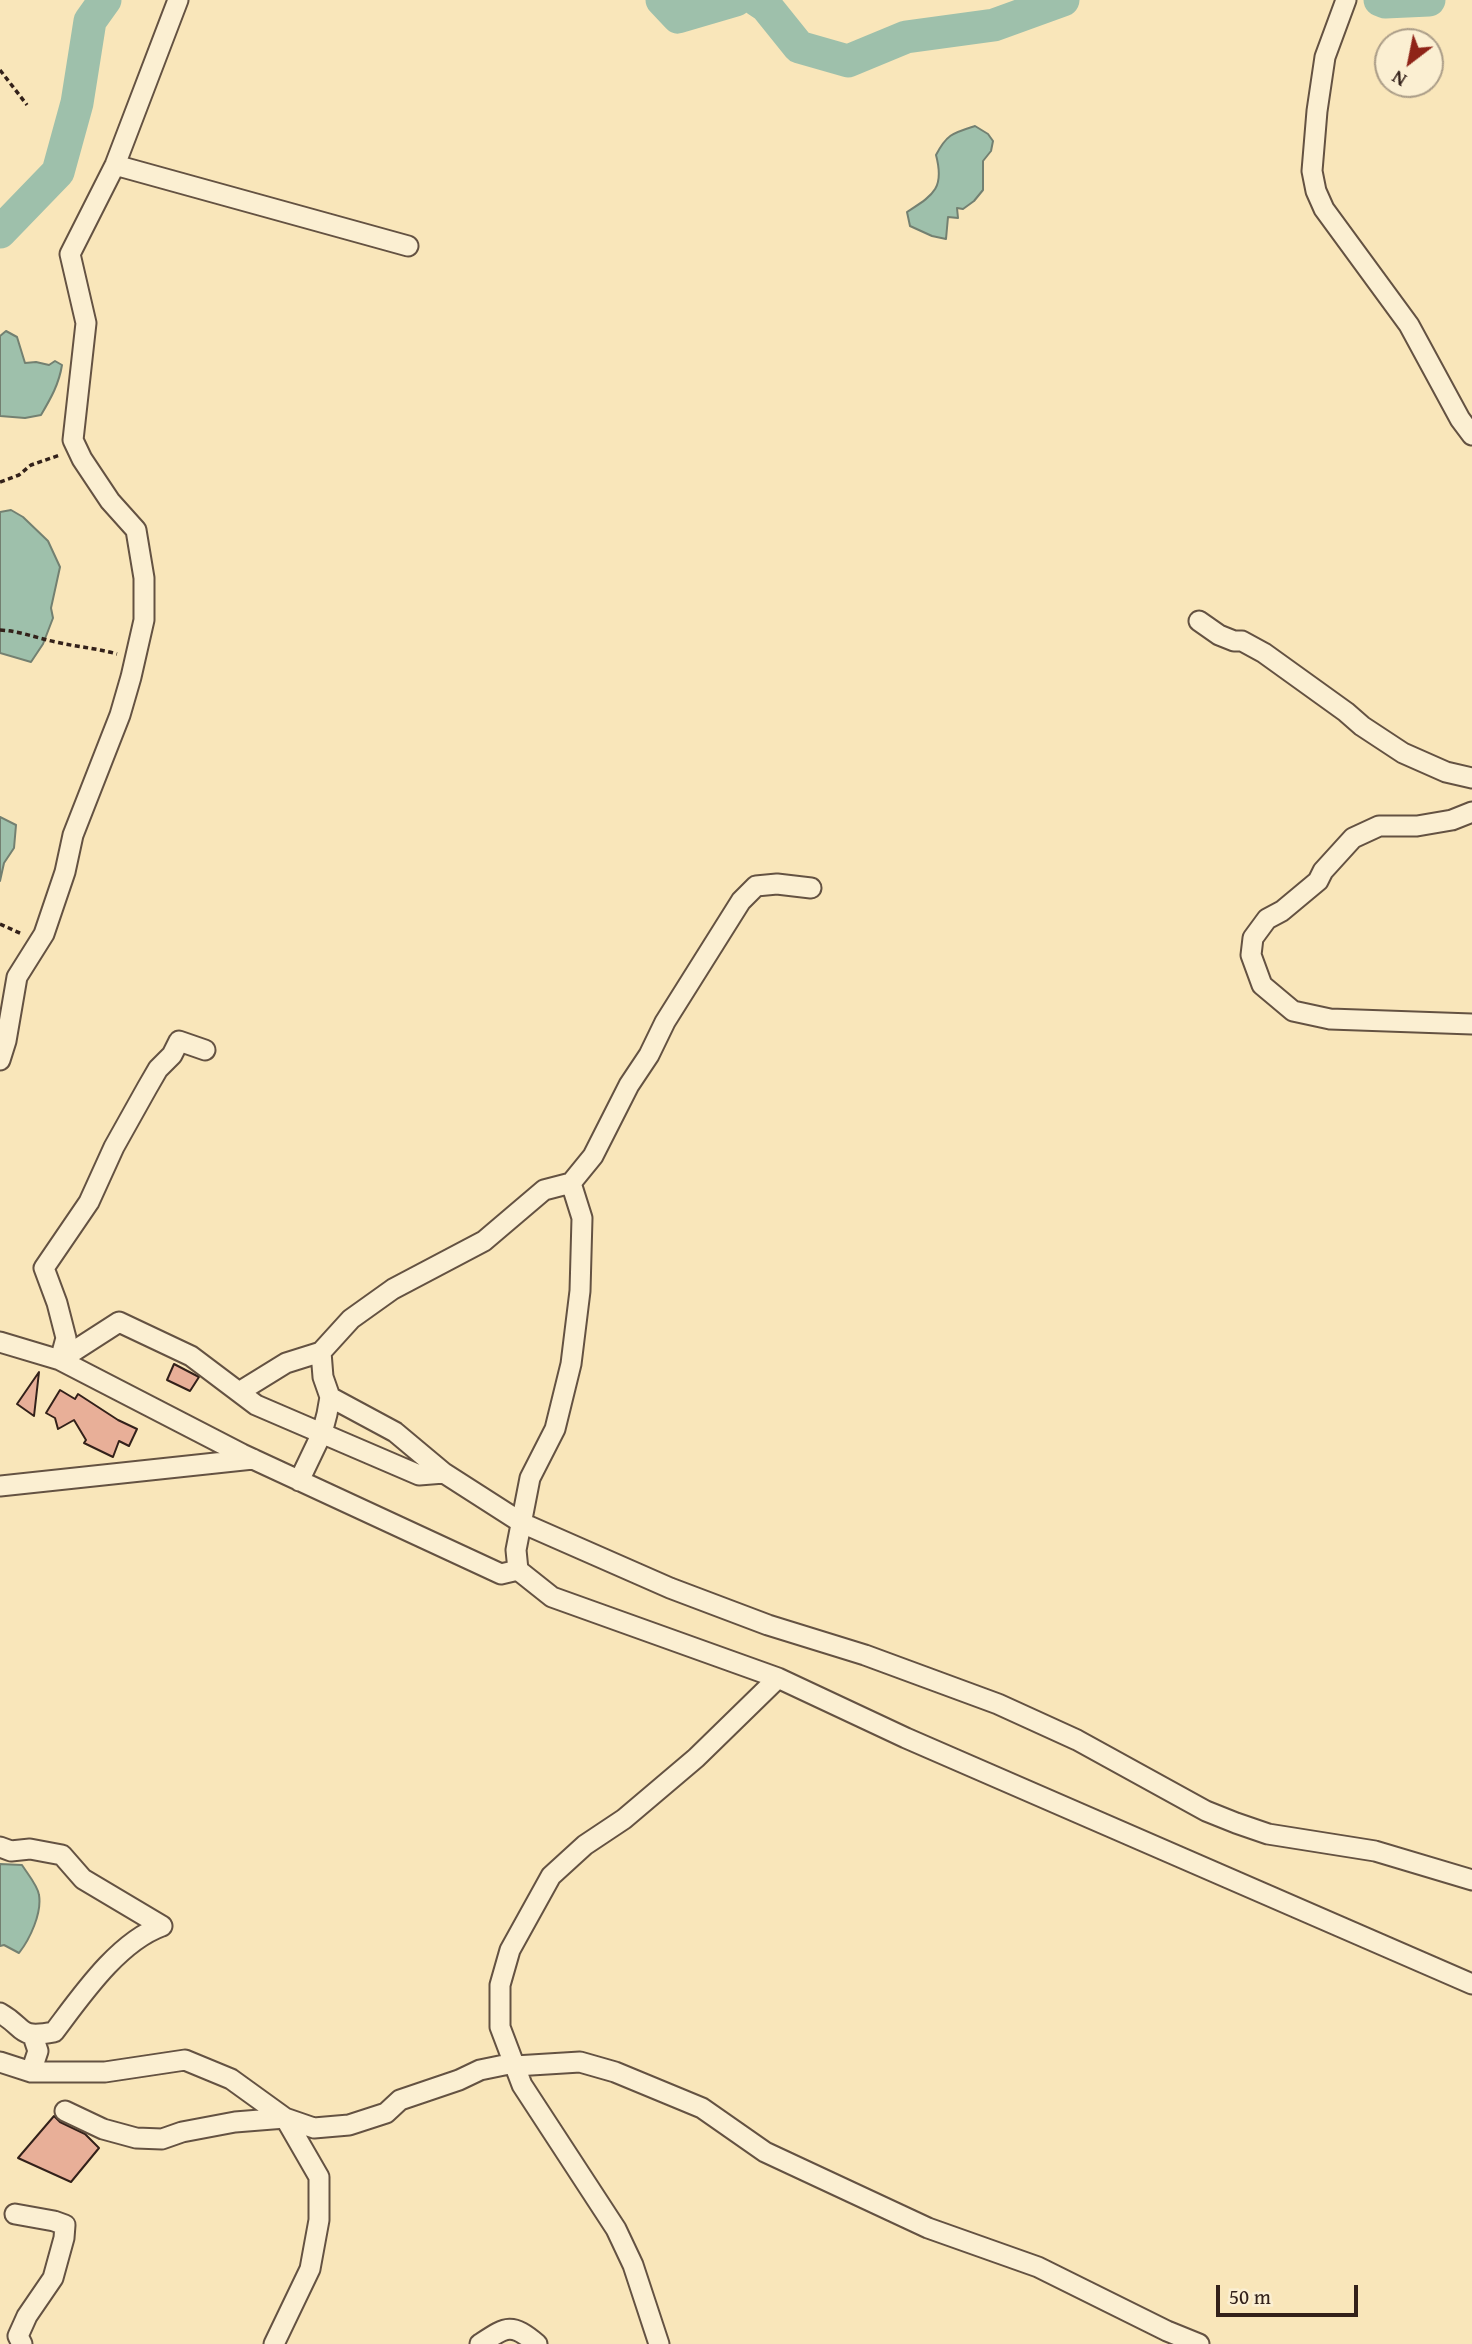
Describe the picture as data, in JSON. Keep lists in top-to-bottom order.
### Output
{
  "scale_bar": "50 m",
  "north": "bottom left"
}
